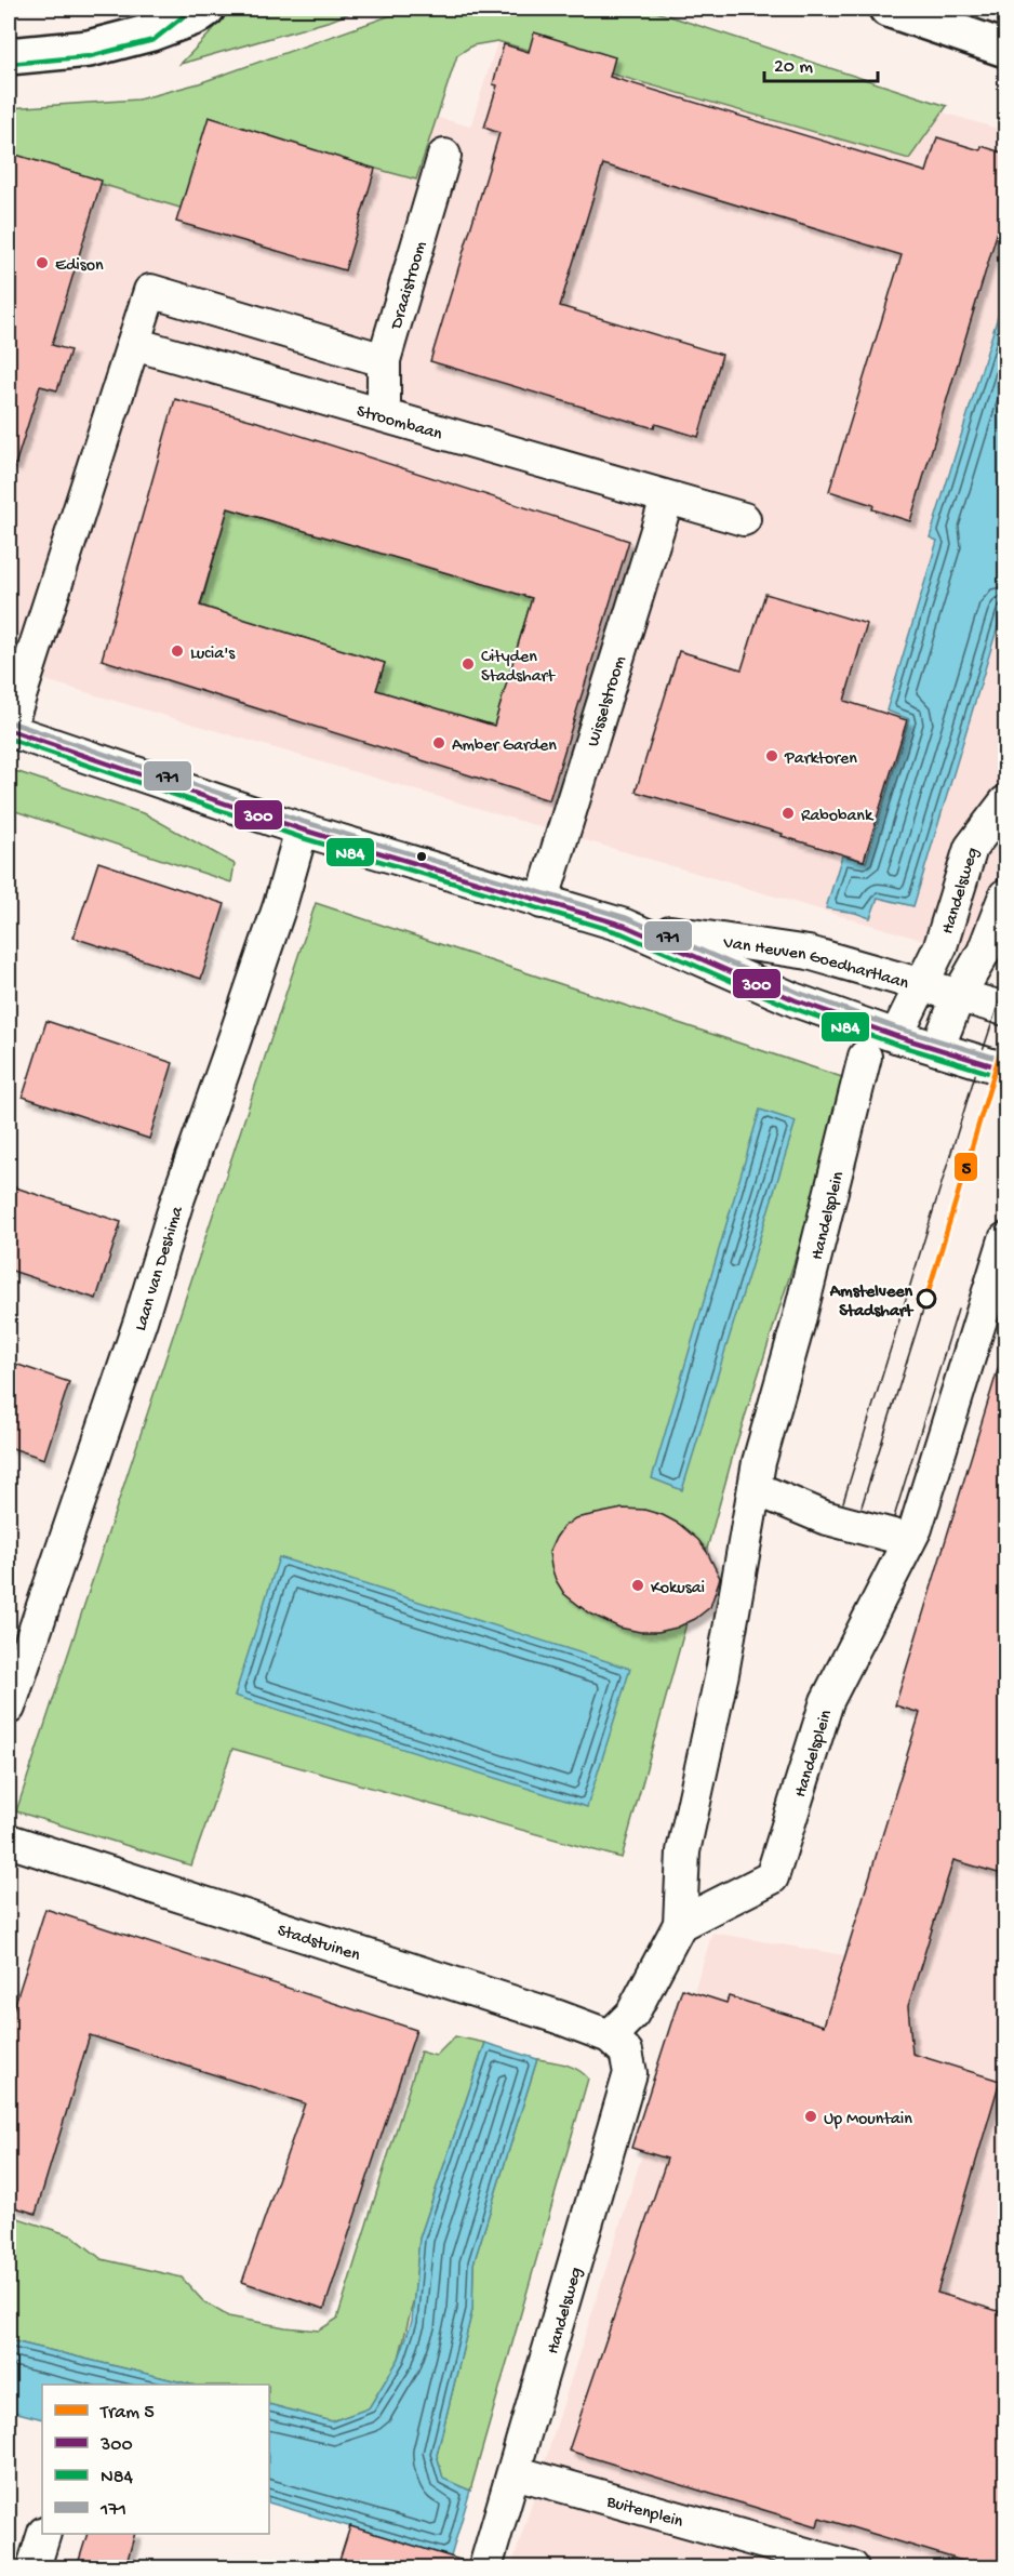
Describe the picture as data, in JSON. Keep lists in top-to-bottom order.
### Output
{
  "streets": {
    "street": [
      "Draaistroom",
      "Stroombaan",
      "Wisselstroom",
      "Handelsweg",
      "Van Heuven Goedhartlaan",
      "Handelsplein",
      "Laan van Deshima",
      "Stadstuinen",
      "Buitenplein"
    ]
  },
  "crossings": [
    ["Draaistroom", "Stroombaan"],
    ["Stroombaan", "Wisselstroom"],
    ["Wisselstroom", "Van Heuven Goedhartlaan"],
    ["Handelsweg", "Van Heuven Goedhartlaan"],
    ["Handelsweg", "Handelsplein"],
    ["Handelsweg", "Stadstuinen"],
    ["Handelsweg", "Buitenplein"],
    ["Van Heuven Goedhartlaan", "Laan van Deshima"],
    ["Handelsplein", "Stadstuinen"]
  ],
  "places": [
    "Edison",
    "Lucia's",
    "Cityden Stadshart",
    "Amber Garden",
    "Parktoren",
    "Rabobank",
    "Amstelveen Stadshart",
    "Kokusai",
    "Up Mountain"
  ],
  "lines": [
    "transit line N84",
    "transit line 171",
    "transit line 300",
    "tram line 5"
  ],
  "legend": [
    "Tram 5",
    "300",
    "N84",
    "171"
  ],
  "scale_bar": "20 m"
}
